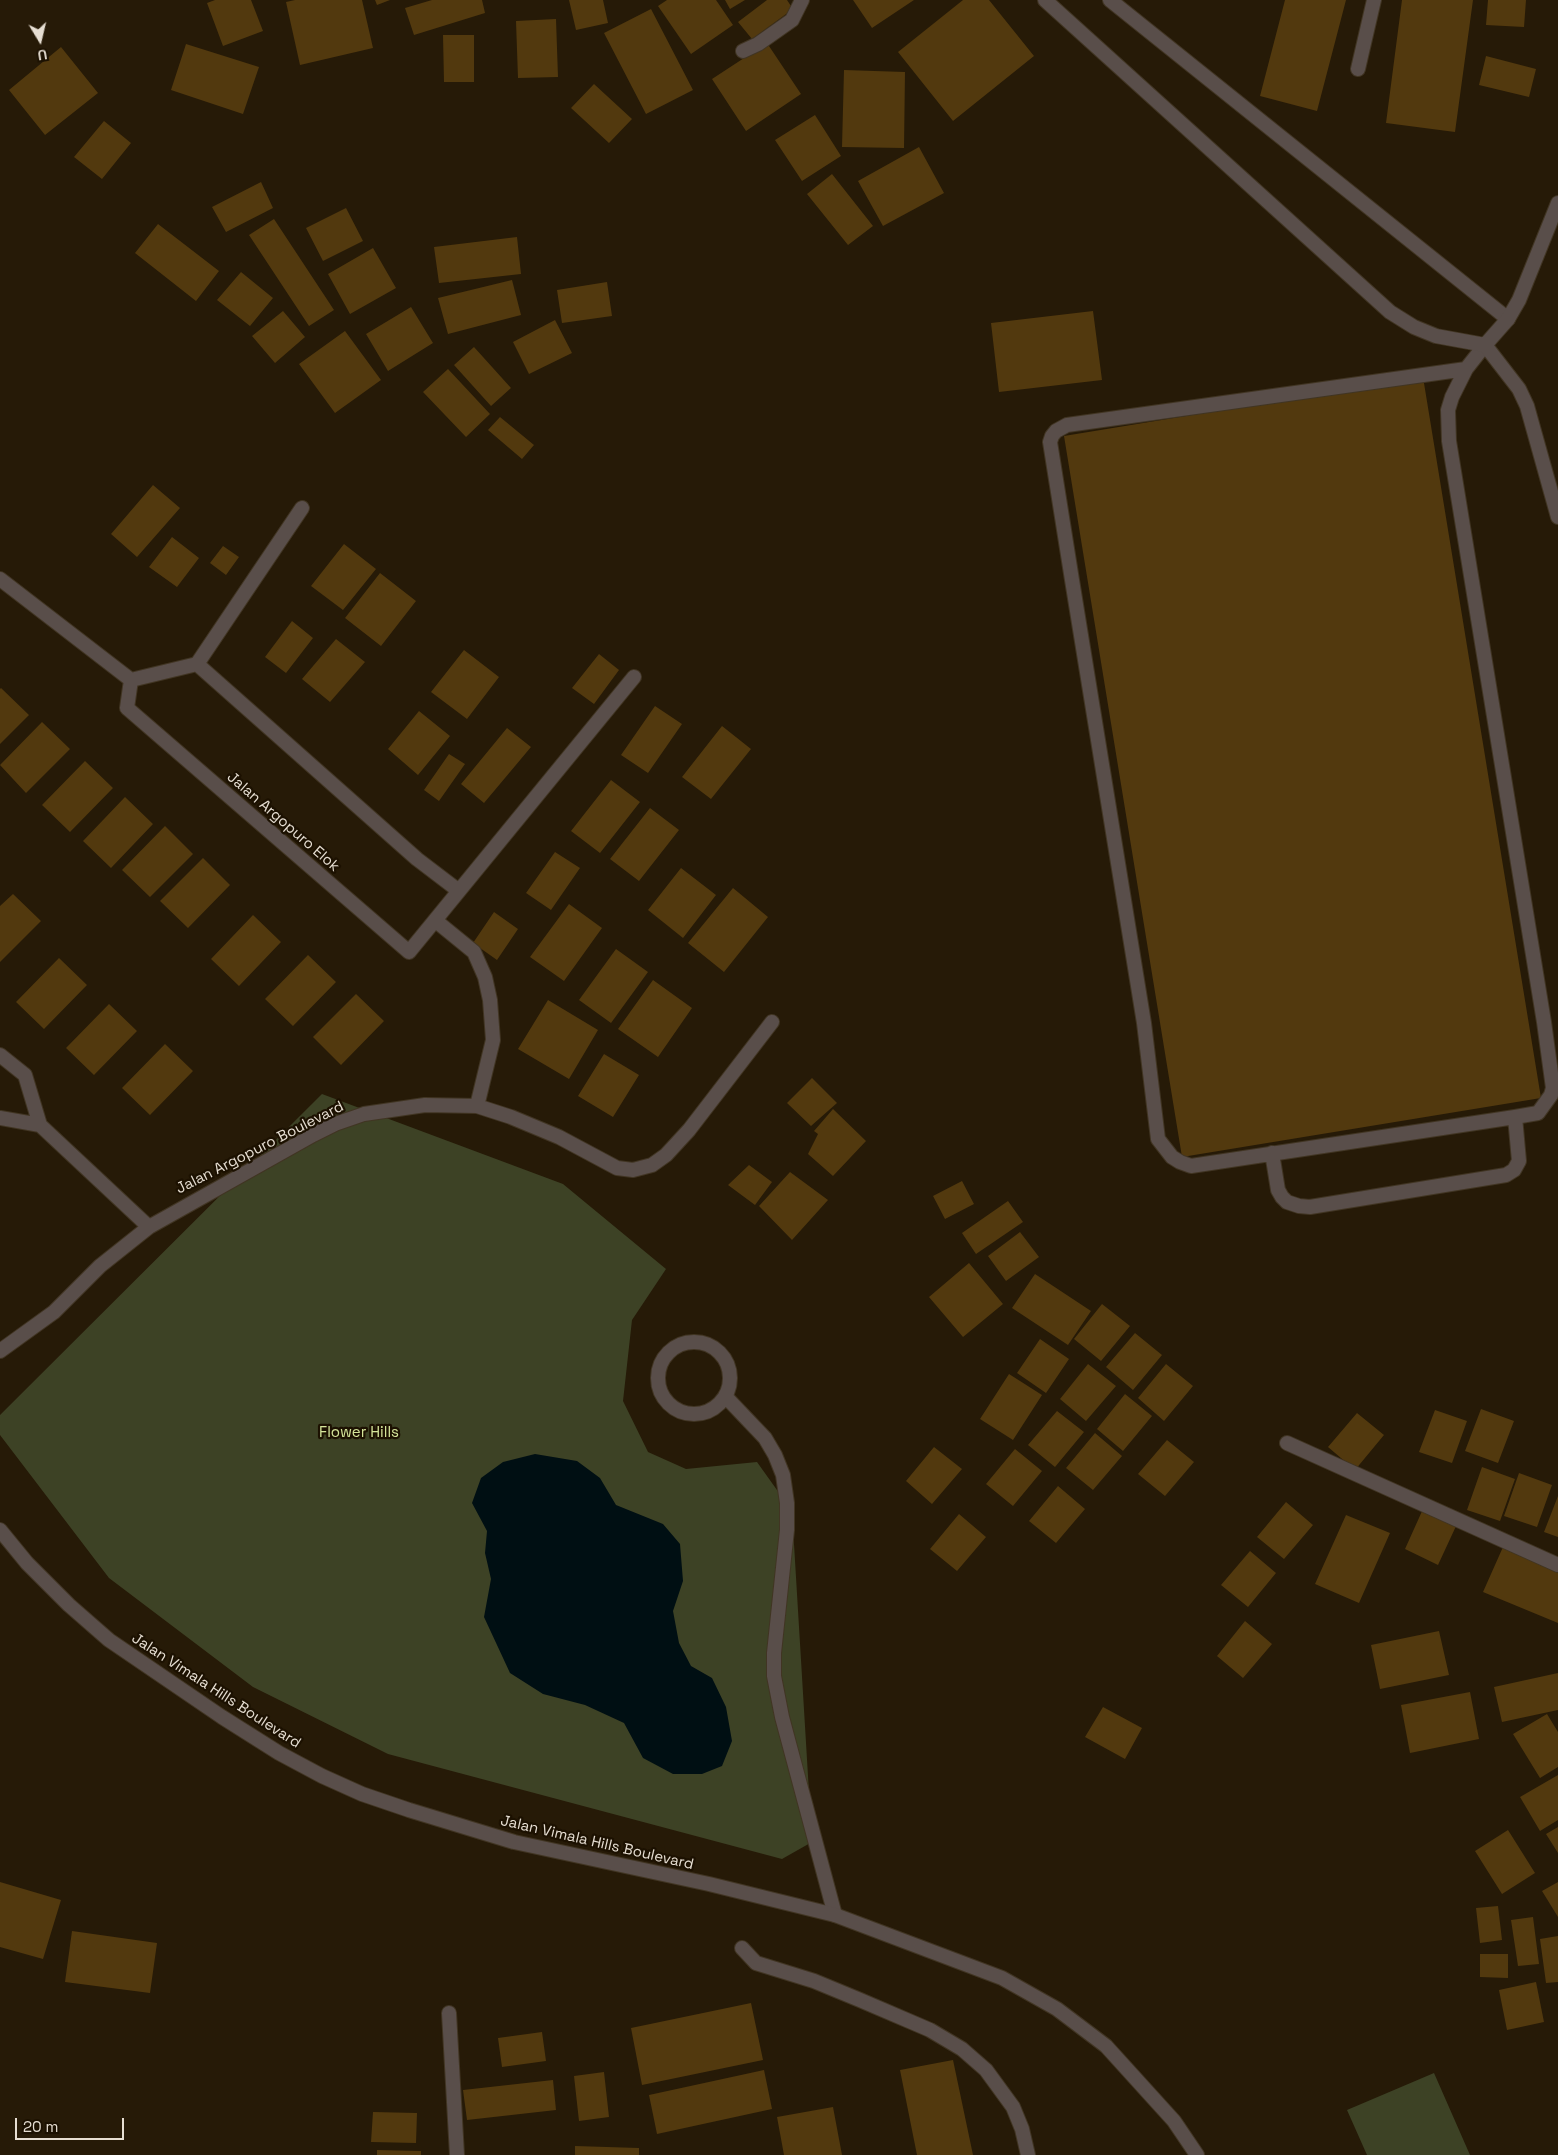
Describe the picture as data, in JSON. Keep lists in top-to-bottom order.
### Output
{
  "streets": {
    "street": ["Jalan Argopuro Elok", "Jalan Argopuro Boulevard", "Jalan Vimala Hills Boulevard"]
  },
  "parks": ["Flower Hills"],
  "scale_bar": "20 m",
  "north": "bottom"
}
